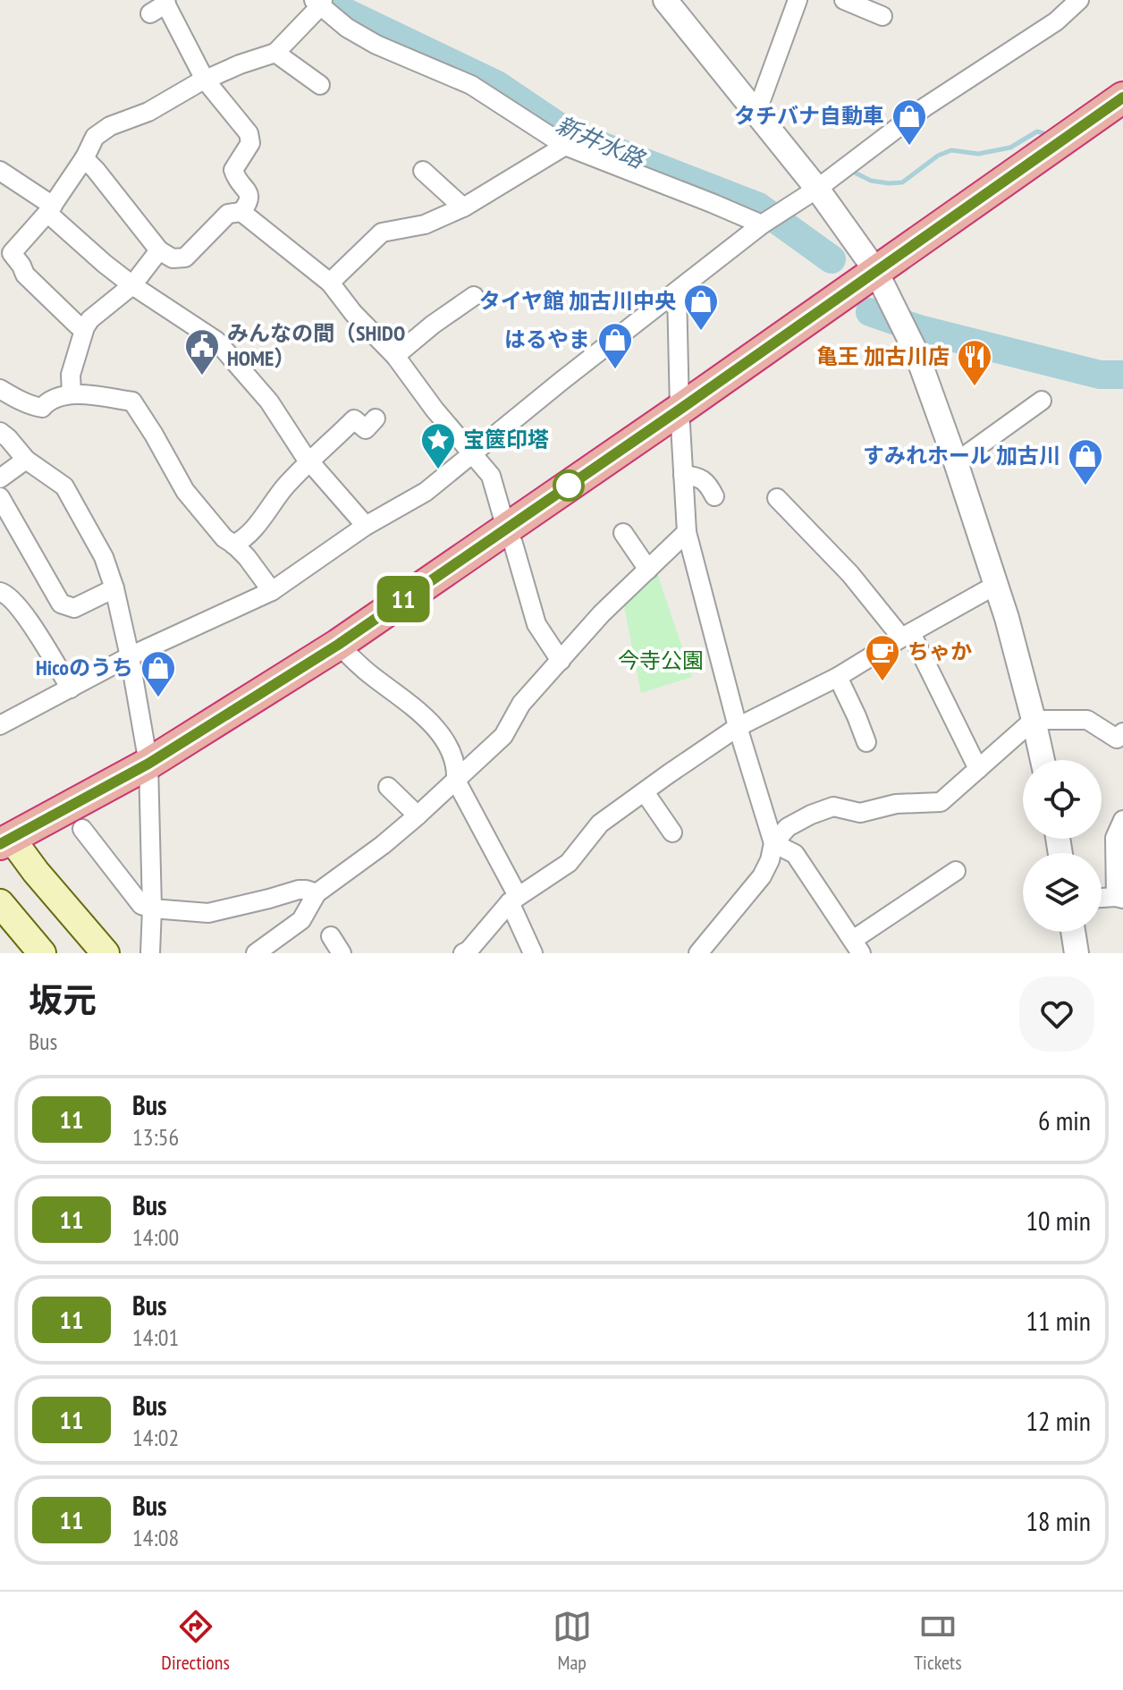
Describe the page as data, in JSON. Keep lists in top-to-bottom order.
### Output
{
  "water": ["新井水路"],
  "parks": ["今寺公園"],
  "places": {
    "shop": [
      "タチバナ自動車",
      "タイヤ館 加古川中央",
      "はるやま",
      "すみれホール 加古川",
      "Hicoのうち"
    ],
    "public building": ["みんなの間（SHIDO HOME）"],
    "restaurant": ["亀王 加古川店"],
    "place": ["宝篋印塔"],
    "cafe": ["ちゃか"]
  },
  "lines": ["bus line 11"],
  "page": {
    "on_map": "11",
    "heading": ["坂元", "Bus"],
    "list": [
      {
        "mark": "11",
        "name": "Bus",
        "note": "13:56",
        "value": "6 min"
      },
      {
        "mark": "11",
        "name": "Bus",
        "note": "14:00",
        "value": "10 min"
      },
      {
        "mark": "11",
        "name": "Bus",
        "note": "14:01",
        "value": "11 min"
      },
      {
        "mark": "11",
        "name": "Bus",
        "note": "14:02",
        "value": "12 min"
      },
      {
        "mark": "11",
        "name": "Bus",
        "note": "14:08",
        "value": "18 min"
      }
    ],
    "tabs": ["Directions", "Map", "Tickets"]
  }
}
